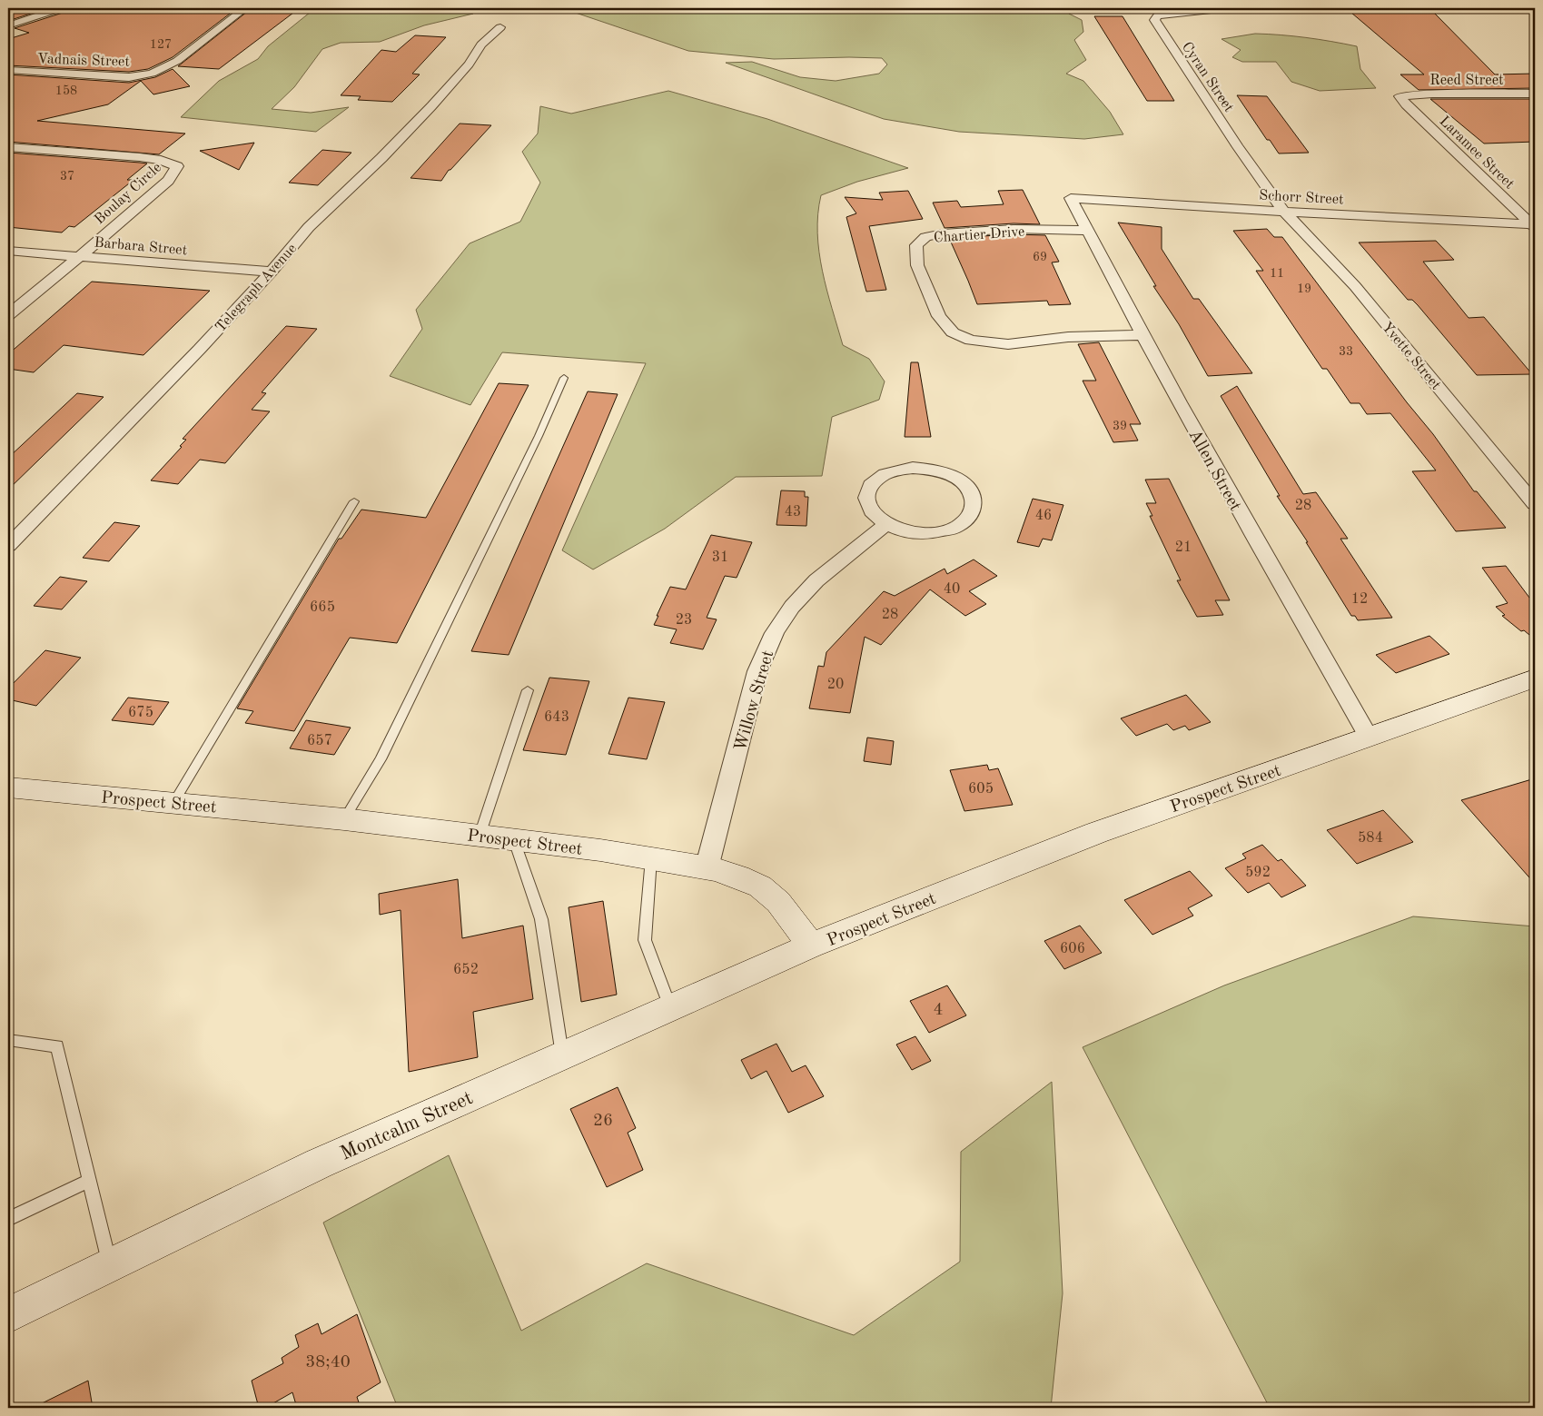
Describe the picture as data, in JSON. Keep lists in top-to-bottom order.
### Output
{
  "streets": {
    "main road": ["Prospect Street", "Montcalm Street"],
    "street": [
      "Vadnais Street",
      "Cyran Street",
      "Reed Street",
      "Laramee Street",
      "Boulay Circle",
      "Schorr Street",
      "Chartier Drive",
      "Barbara Street",
      "Telegraph Avenue",
      "Yvette Street",
      "Allen Street",
      "Willow Street"
    ]
  },
  "crossings": [
    ["Cyran Street", "Schorr Street"],
    ["Cyran Street", "Yvette Street"],
    ["Reed Street", "Laramee Street"],
    ["Laramee Street", "Schorr Street"],
    ["Boulay Circle", "Barbara Street"],
    ["Schorr Street", "Yvette Street"],
    ["Schorr Street", "Allen Street"],
    ["Chartier Drive", "Allen Street"],
    ["Barbara Street", "Telegraph Avenue"],
    ["Allen Street", "Prospect Street"],
    ["Willow Street", "Prospect Street"],
    ["Prospect Street", "Montcalm Street"]
  ],
  "house_numbers": [
    "127",
    "158",
    "37",
    "69",
    "11",
    "19",
    "33",
    "39",
    "28",
    "43",
    "46",
    "21",
    "31",
    "40",
    "12",
    "665",
    "28",
    "23",
    "20",
    "675",
    "643",
    "657",
    "605",
    "584",
    "592",
    "606",
    "652",
    "4",
    "26",
    "38;40"
  ]
}
